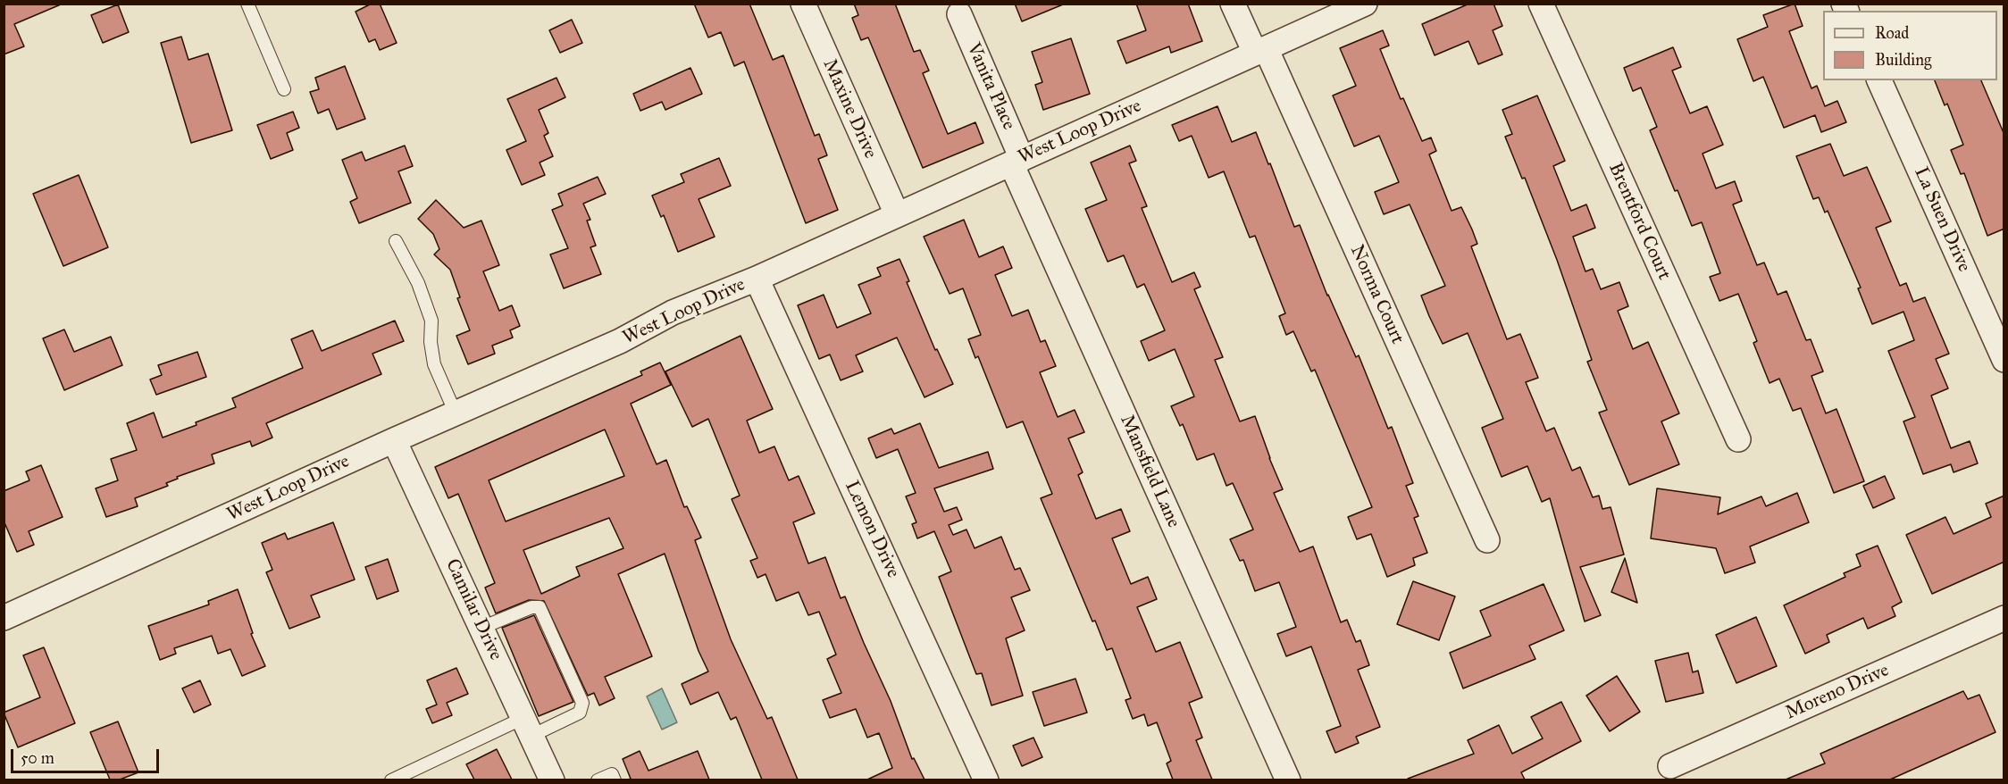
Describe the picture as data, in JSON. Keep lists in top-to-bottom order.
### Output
{
  "streets": {
    "street": [
      "Vanita Place",
      "Maxine Drive",
      "West Loop Drive",
      "La Suen Drive",
      "Brentford Court",
      "Norma Court",
      "Mansfield Lane",
      "Lemon Drive",
      "Camilar Drive",
      "Moreno Drive"
    ]
  },
  "crossings": [
    ["Vanita Place", "West Loop Drive"],
    ["Vanita Place", "Mansfield Lane"],
    ["Maxine Drive", "West Loop Drive"],
    ["West Loop Drive", "Norma Court"],
    ["West Loop Drive", "Mansfield Lane"],
    ["West Loop Drive", "Lemon Drive"],
    ["West Loop Drive", "Camilar Drive"]
  ],
  "legend": ["Road", "Building"],
  "scale_bar": "50 m"
}
